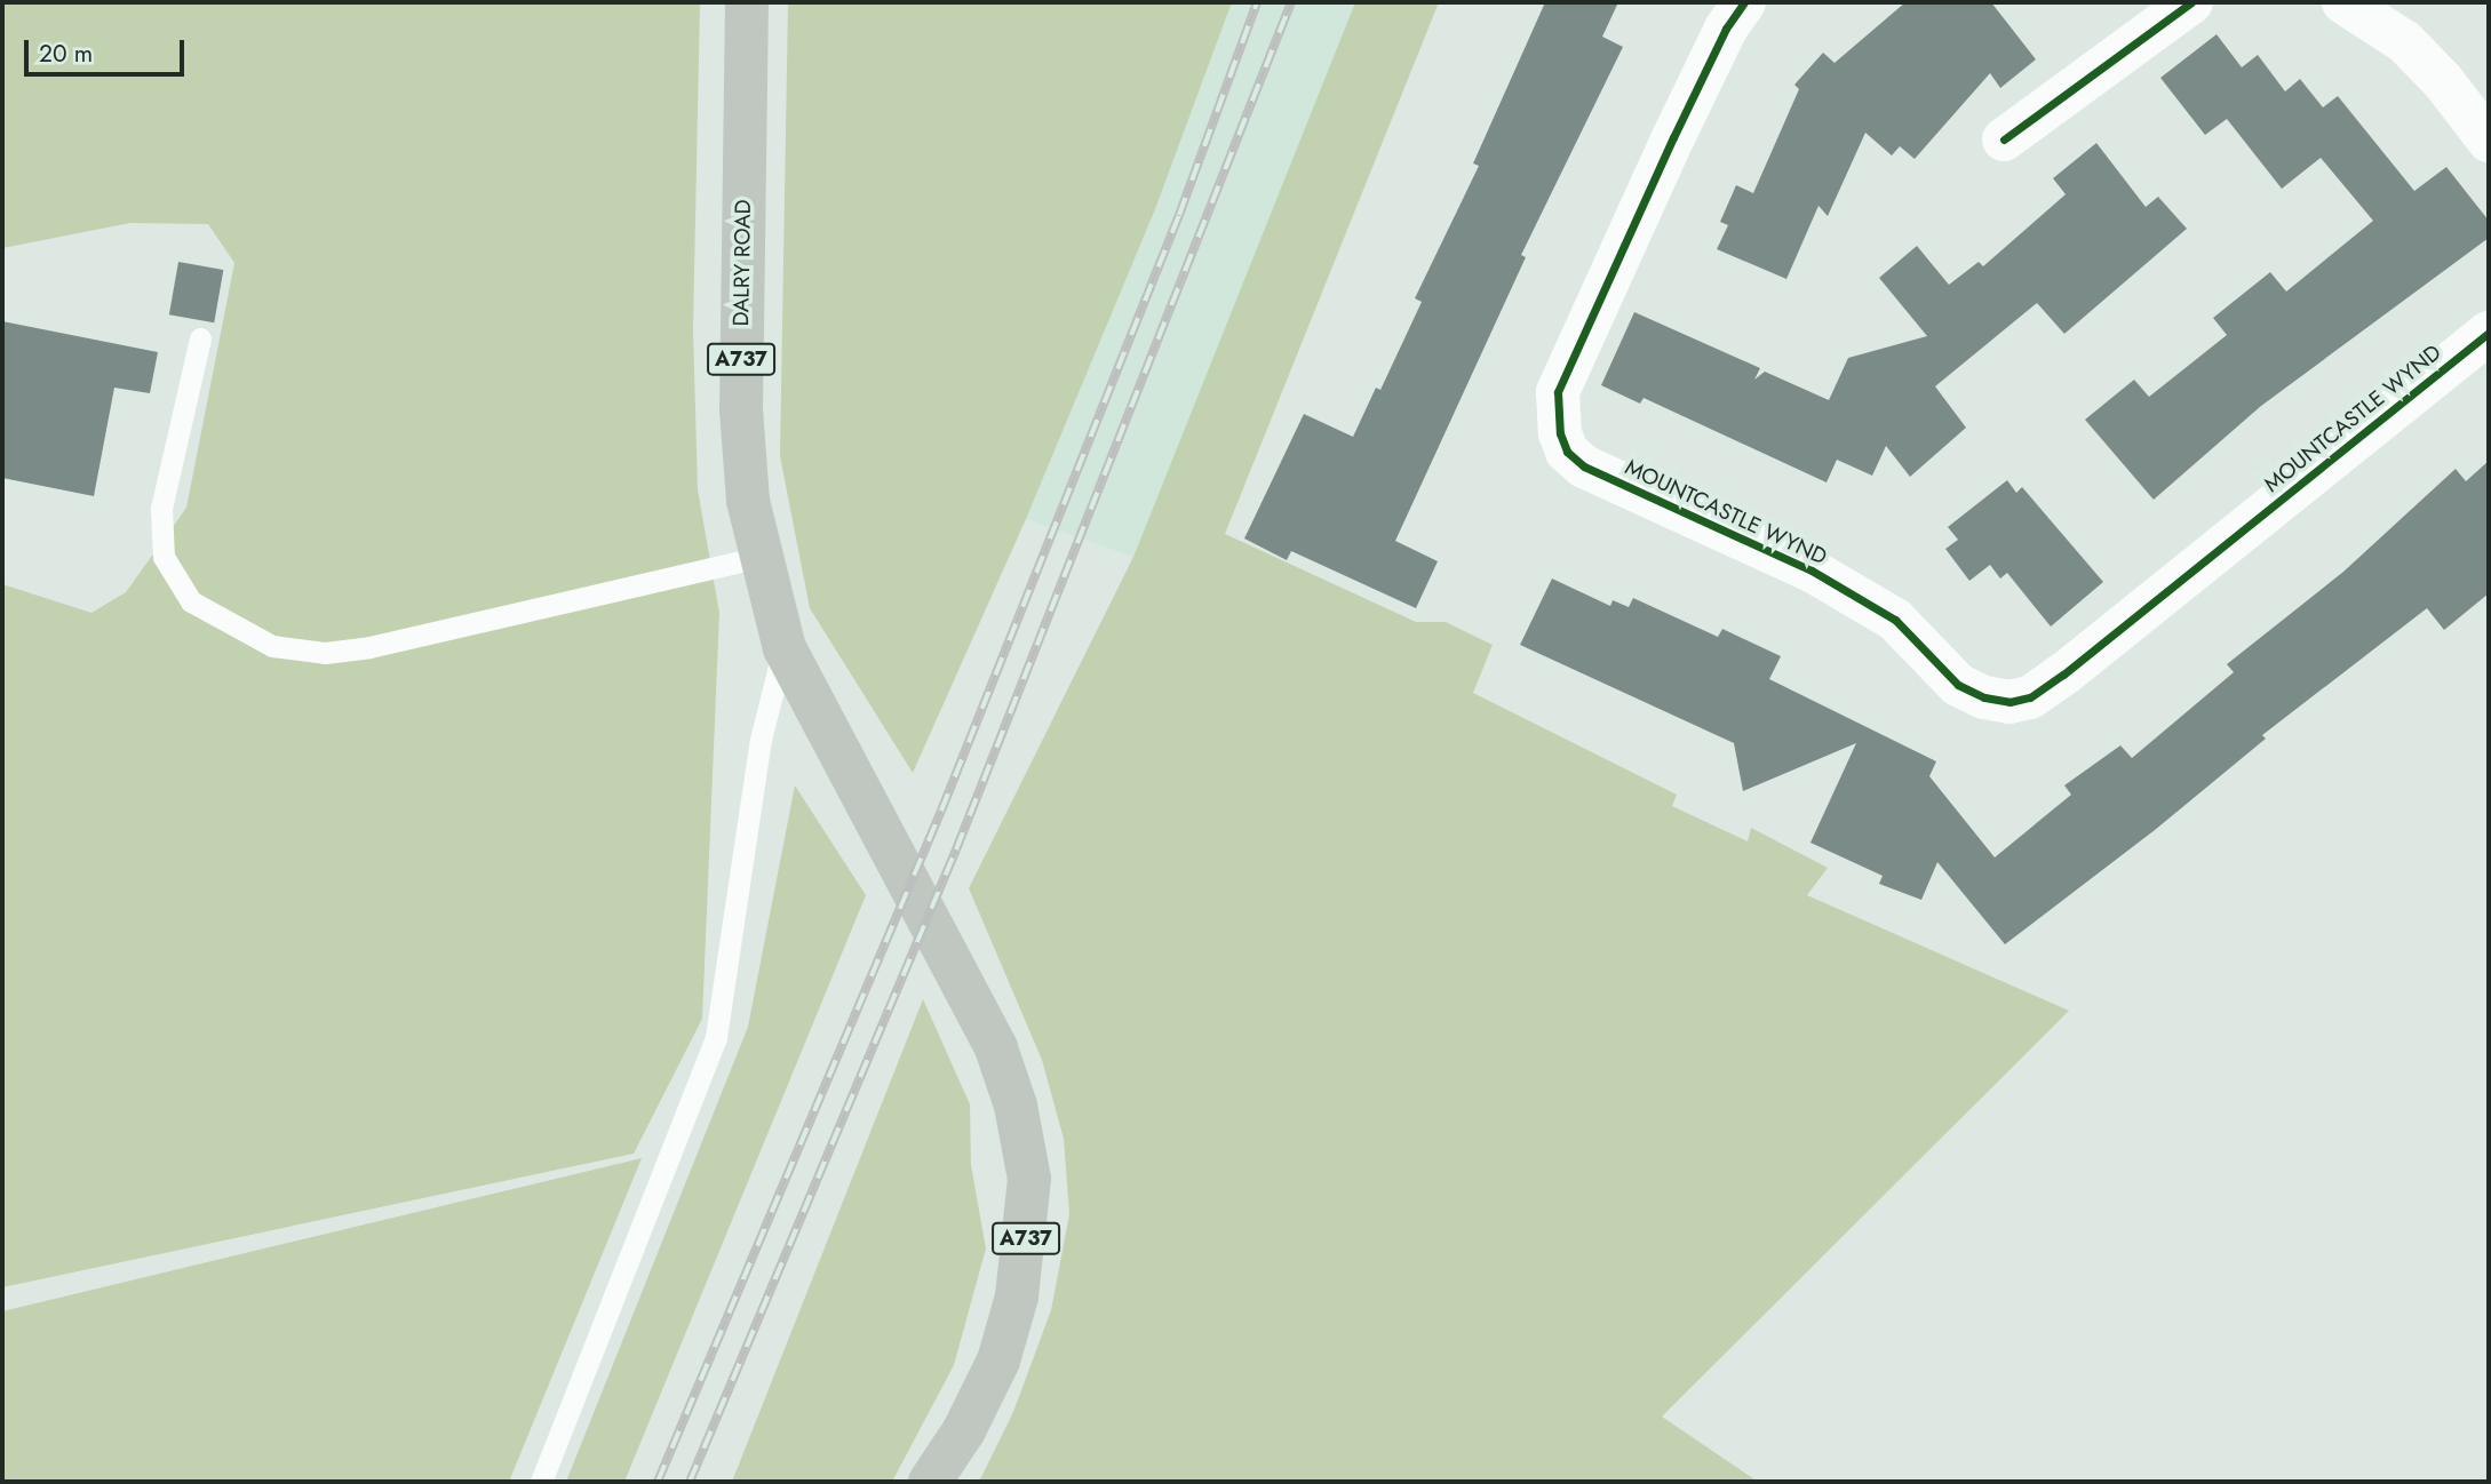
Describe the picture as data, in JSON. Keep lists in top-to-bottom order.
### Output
{
  "streets": {
    "highway": ["DALRY ROAD", "A737"],
    "street": ["MOUNTCASTLE WYND"]
  },
  "scale_bar": "20 m"
}
